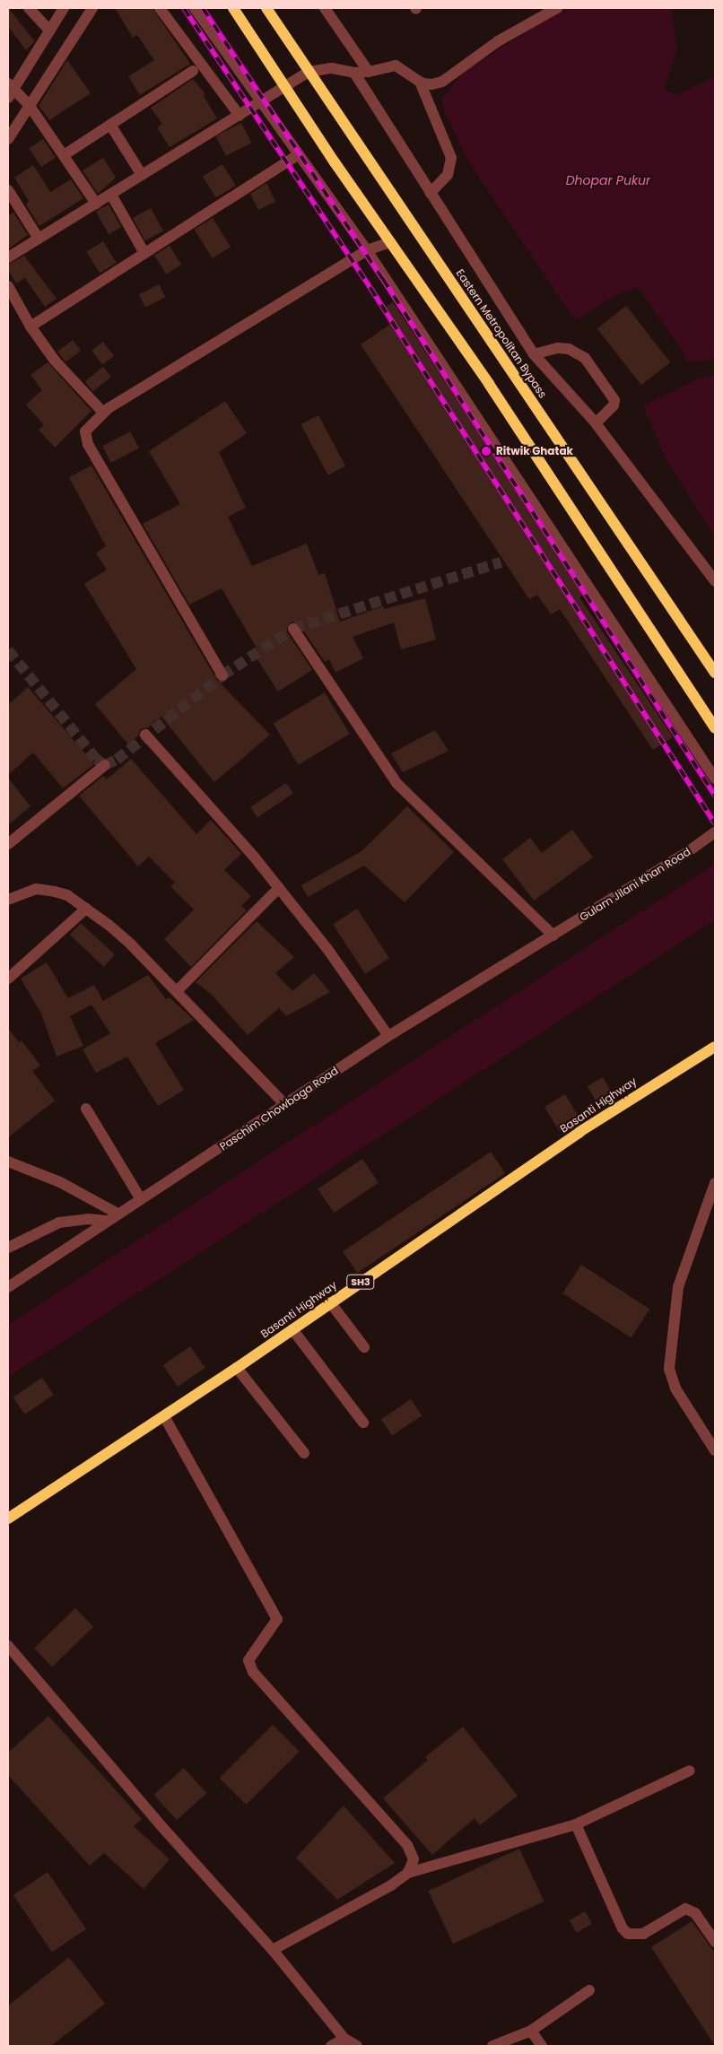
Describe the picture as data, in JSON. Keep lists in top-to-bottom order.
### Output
{
  "streets": {
    "main road": ["Eastern Metropolitan Bypass", "Basanti Highway", "SH3"],
    "street": ["Gulam Jilani Khan Road", "Paschim Chowbaga Road"]
  },
  "crossings": [
    ["Gulam Jilani Khan Road", "Paschim Chowbaga Road"]
  ],
  "water": ["Dhopar Pukur"],
  "places": ["Ritwik Ghatak"]
}
